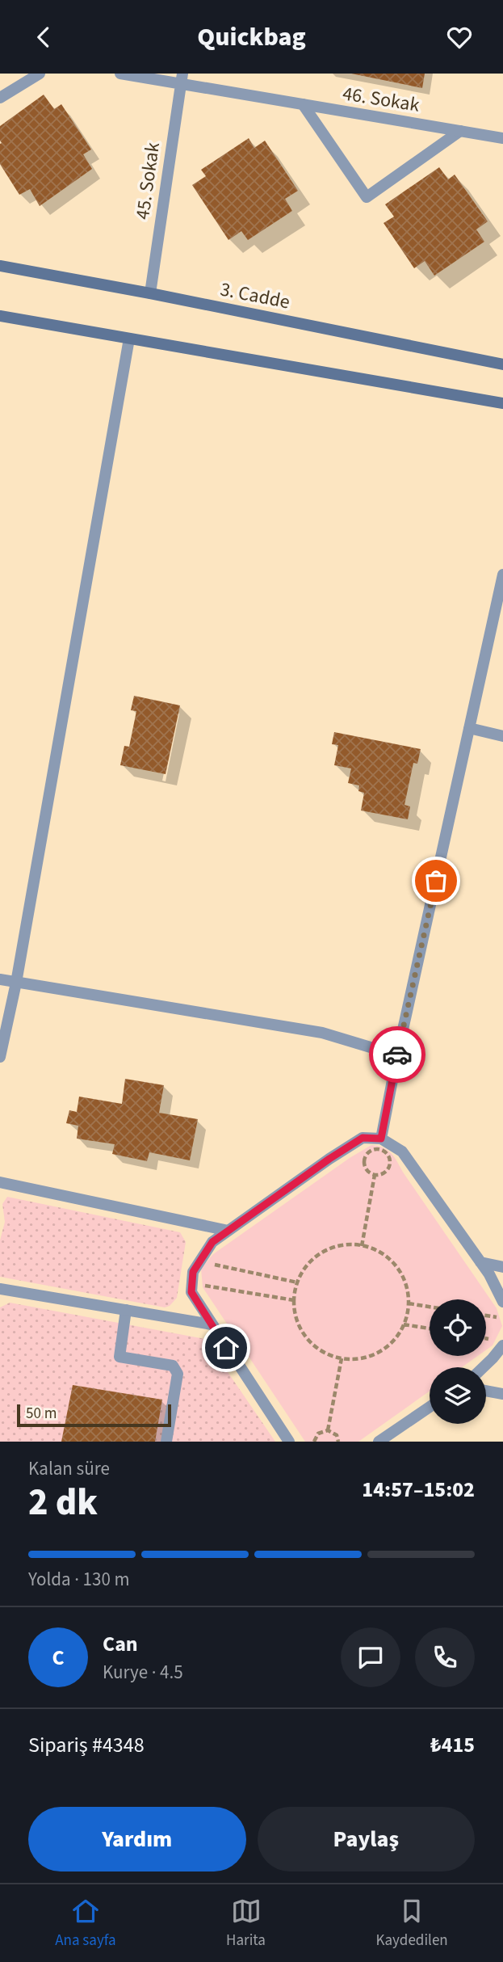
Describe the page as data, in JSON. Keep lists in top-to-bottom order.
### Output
{
  "streets": {
    "main road": ["3. Cadde"],
    "street": ["46. Sokak", "45. Sokak"]
  },
  "crossings": [
    ["46. Sokak", "45. Sokak"],
    ["45. Sokak", "3. Cadde"]
  ],
  "scale_bar": "50 m",
  "page": {
    "header": "Quickbag",
    "scale": "50 m",
    "heading": ["2 dk", "Kalan süre", "14:57–15:02"],
    "panel": [
      "Can",
      "Kurye · 4.5",
      "Sipariş #4348",
      "₺415"
    ],
    "bar": "Yolda · 130 m",
    "round": "C",
    "buttons": ["Yardım", "Paylaş"],
    "tabs": ["Ana sayfa", "Harita", "Kaydedilen"]
  }
}
